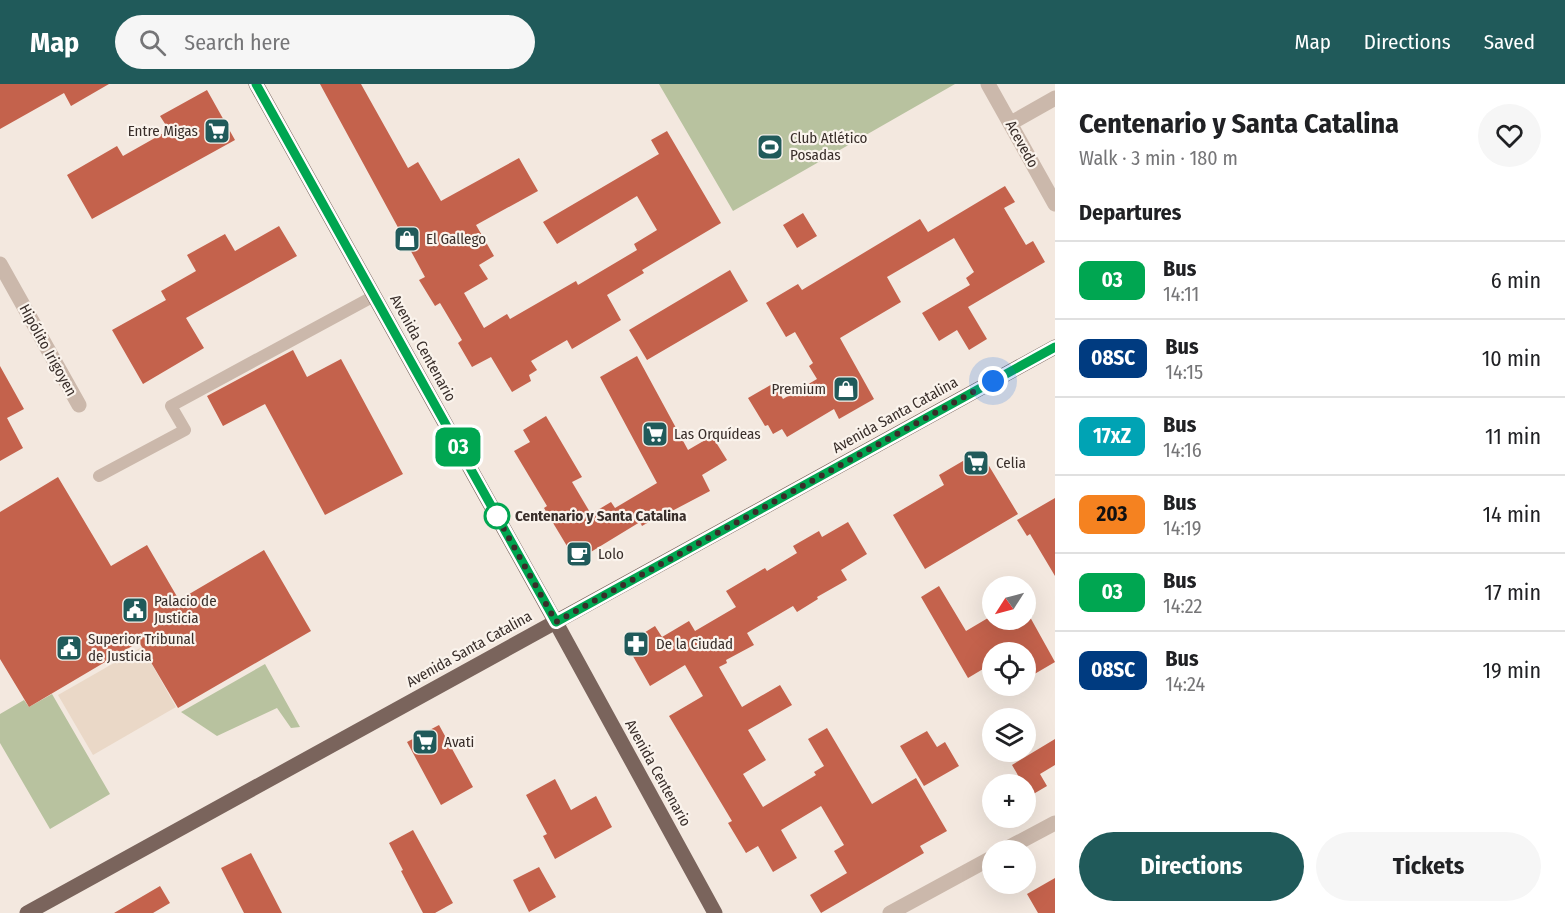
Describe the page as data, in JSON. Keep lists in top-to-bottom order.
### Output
{
  "streets": {
    "main road": ["Avenida Centenario", "Avenida Santa Catalina"],
    "street": ["Acevedo", "Hipólito Irigoyen"]
  },
  "crossings": [
    ["Avenida Centenario", "Avenida Santa Catalina"]
  ],
  "places": {
    "supermarket": [
      "Entre Migas",
      "Las Orquídeas",
      "Celia",
      "Avati"
    ],
    "sports": ["Club Atlético Posadas"],
    "shop": ["El Gallego", "Premium"],
    "other": ["Centenario y Santa Catalina"],
    "cafe": ["Lolo"],
    "public building": ["Palacio de Justicia", "Superior Tribunal de Justicia"],
    "pharmacy": ["De la Ciudad"]
  },
  "lines": ["bus line 03"],
  "north": "bottom left",
  "page": {
    "header": "Map",
    "search": "Search here",
    "nav": ["Map", "Directions", "Saved"],
    "on_map": "03",
    "heading": [
      ["Centenario y Santa Catalina", "Walk · 3 min · 180 m"],
      "Departures"
    ],
    "list": [
      {
        "mark": "03",
        "name": "Bus",
        "note": "14:11",
        "value": "6 min"
      },
      {
        "mark": "08SC",
        "name": "Bus",
        "note": "14:15",
        "value": "10 min"
      },
      {
        "mark": "17xZ",
        "name": "Bus",
        "note": "14:16",
        "value": "11 min"
      },
      {
        "mark": "203",
        "name": "Bus",
        "note": "14:19",
        "value": "14 min"
      },
      {
        "mark": "03",
        "name": "Bus",
        "note": "14:22",
        "value": "17 min"
      },
      {
        "mark": "08SC",
        "name": "Bus",
        "note": "14:24",
        "value": "19 min"
      }
    ],
    "map_buttons": ["+", "−"],
    "buttons": ["Directions", "Tickets"]
  }
}
